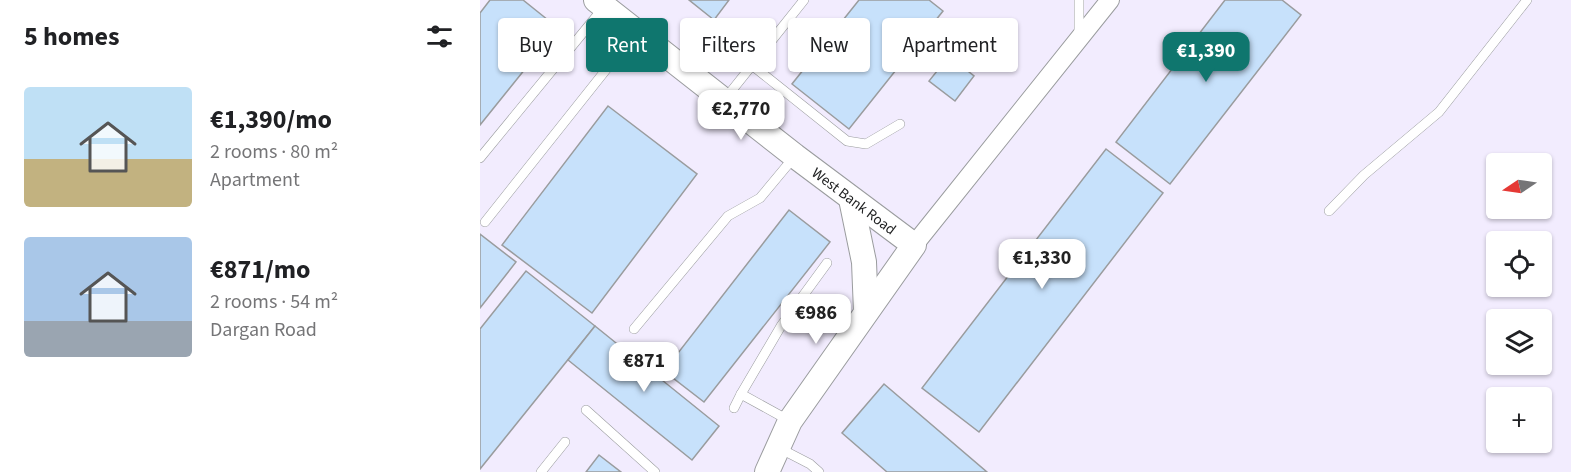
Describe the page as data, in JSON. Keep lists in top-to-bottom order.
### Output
{
  "streets": {
    "street": ["West Bank Road"]
  },
  "north": "left",
  "page": {
    "heading": "5 homes",
    "chip": [
      "Buy",
      "Rent",
      "Filters",
      "New",
      "Apartment"
    ],
    "price": [
      "€1,390",
      "€2,770",
      "€1,330",
      "€986",
      "€871"
    ],
    "list": [
      {
        "name": "€1,390/mo",
        "note": "2 rooms · 80 m² · Apartment"
      },
      {
        "name": "€871/mo",
        "note": "2 rooms · 54 m² · Dargan Road"
      }
    ],
    "map_buttons": "+"
  }
}
